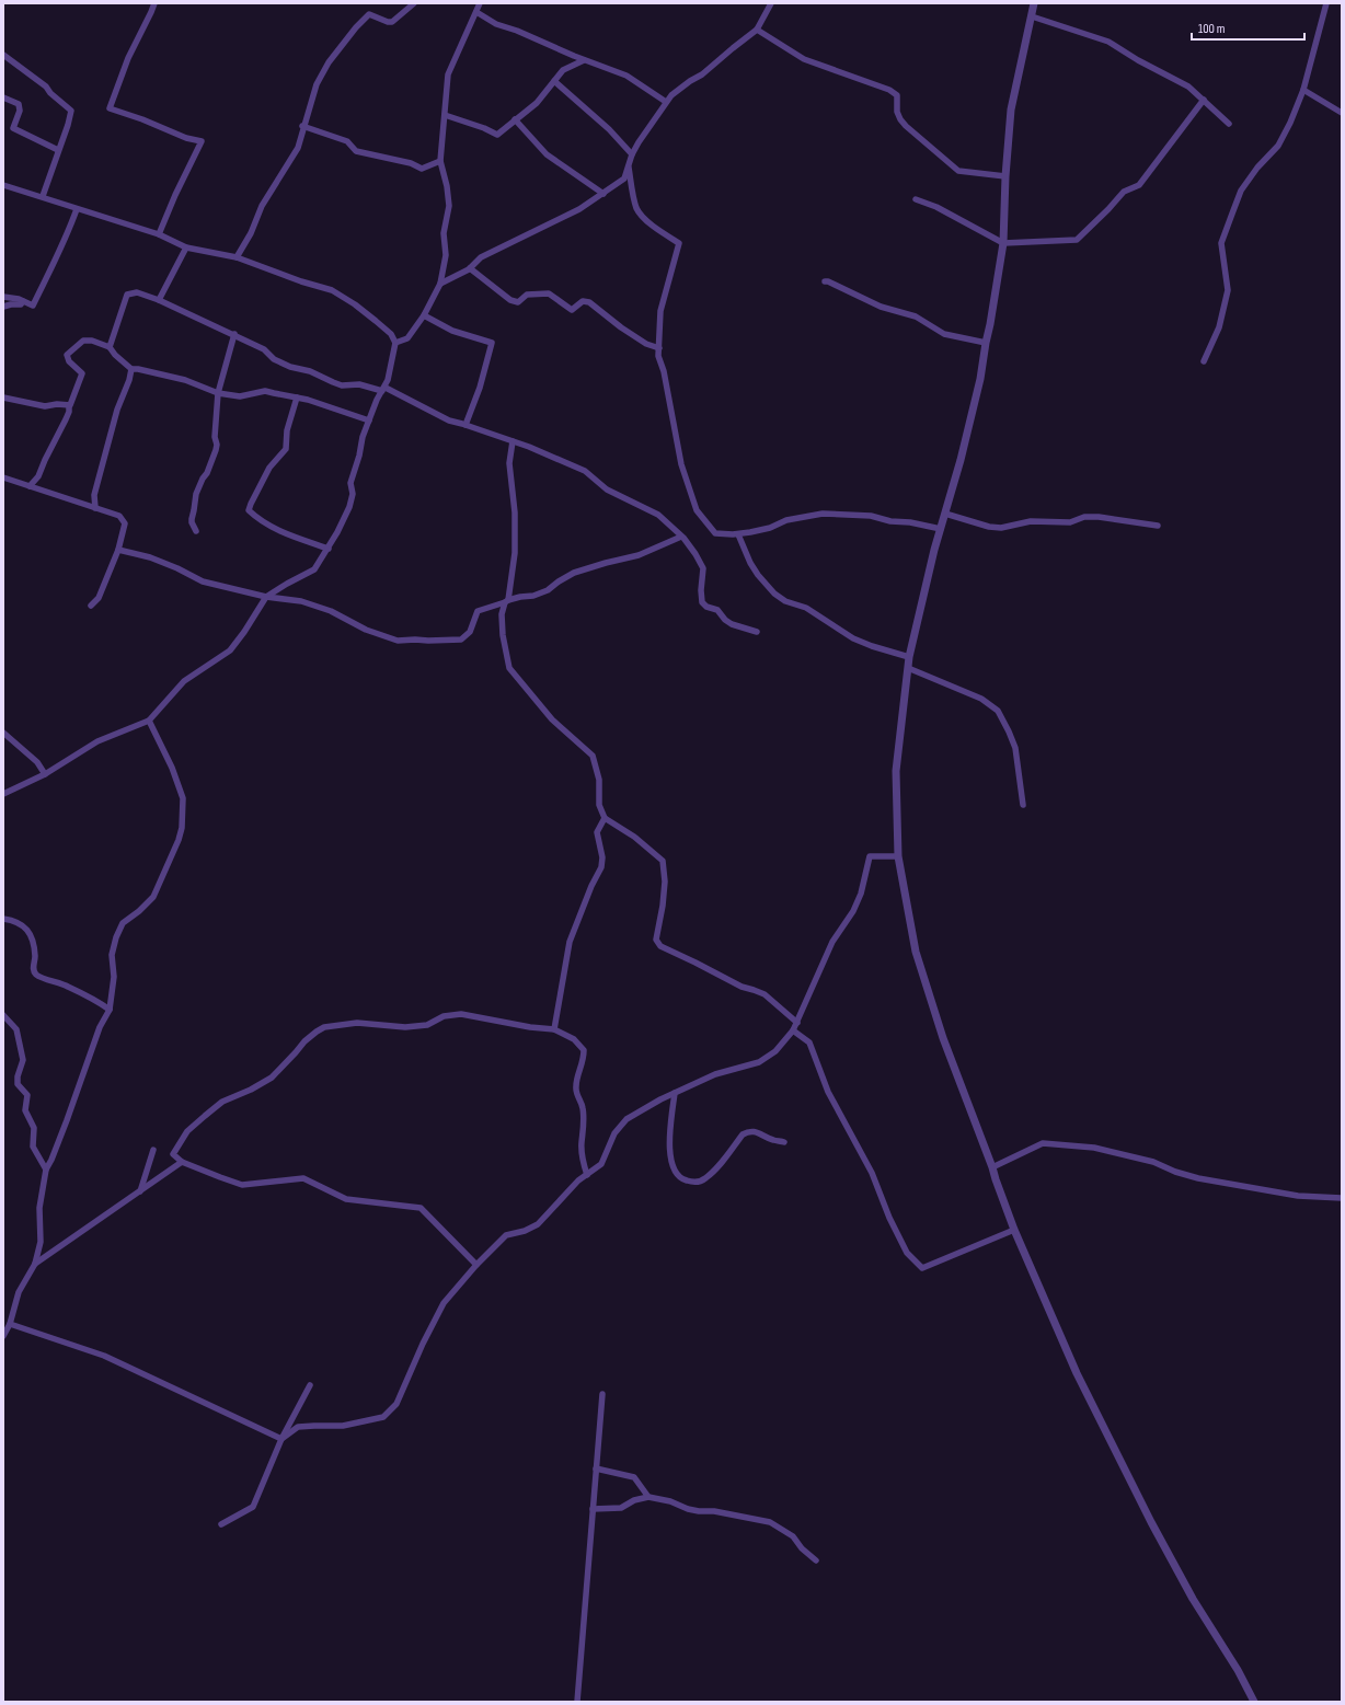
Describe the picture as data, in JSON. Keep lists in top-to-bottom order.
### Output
{
  "scale_bar": "100 m"
}
